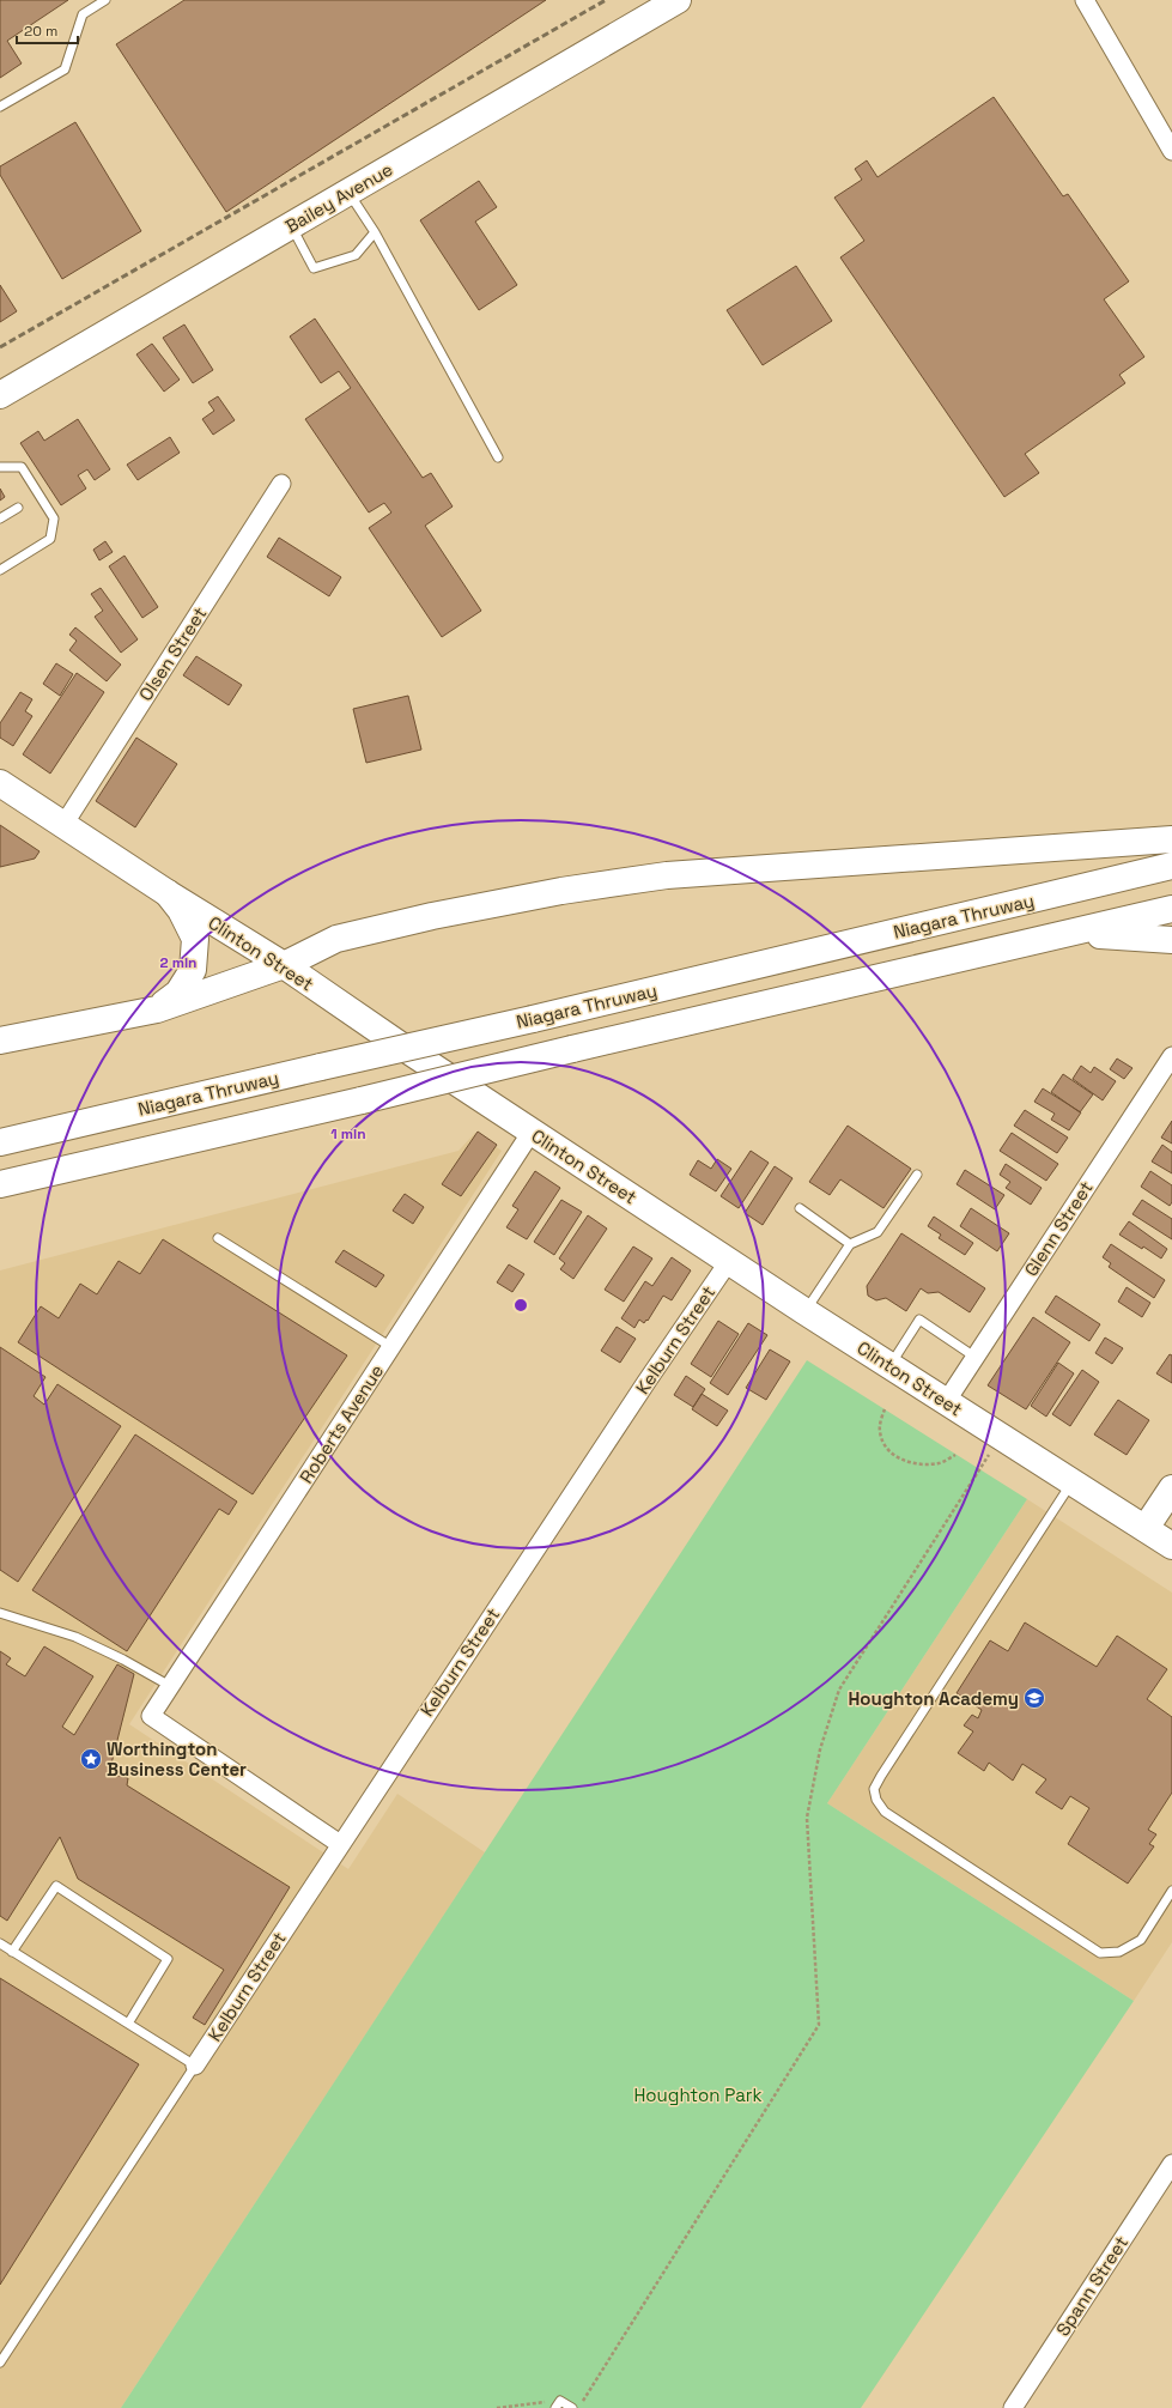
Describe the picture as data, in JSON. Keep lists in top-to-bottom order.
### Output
{
  "streets": {
    "main road": ["Bailey Avenue", "Niagara Thruway", "Clinton Street"],
    "street": [
      "Olsen Street",
      "Glenn Street",
      "Kelburn Street",
      "Roberts Avenue",
      "Spann Street"
    ]
  },
  "crossings": [
    ["Olsen Street", "Clinton Street"],
    ["Clinton Street", "Glenn Street"],
    ["Clinton Street", "Kelburn Street"],
    ["Clinton Street", "Roberts Avenue"],
    ["Kelburn Street", "Roberts Avenue"]
  ],
  "parks": ["Houghton Park"],
  "places": {
    "school or university": ["Houghton Academy"],
    "place": ["Worthington Business Center"]
  },
  "scale_bar": "20 m",
  "rings": ["2 min", "1 min"]
}
